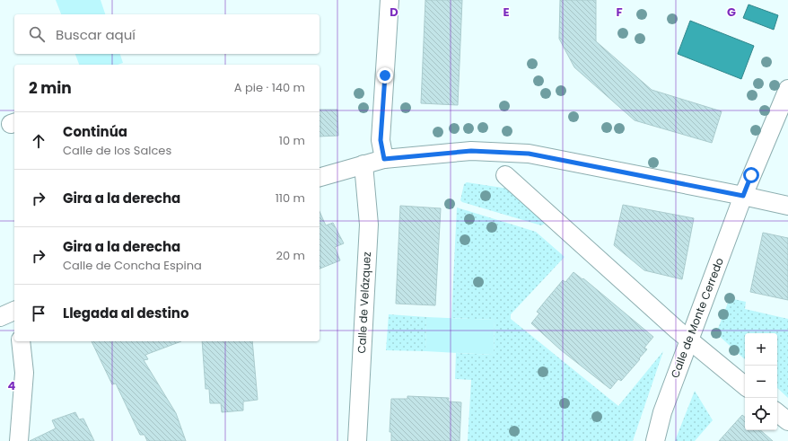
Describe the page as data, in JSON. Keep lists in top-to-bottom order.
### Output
{
  "streets": {
    "street": ["Calle de Velázquez", "Calle de Monte Cerredo"]
  },
  "page": {
    "search": "Buscar aquí",
    "heading": ["2 min", "A pie · 140 m"],
    "list": [
      ["Continúa", "Calle de los Salces", "10 m"],
      ["Gira a la derecha", "110 m"],
      ["Gira a la derecha", "Calle de Concha Espina", "20 m"],
      "Llegada al destino"
    ],
    "map_buttons": ["+", "−"]
  },
  "grid": {
    "columns": [
      "D",
      "E",
      "F",
      "G"
    ],
    "rows": ["4"]
  }
}
